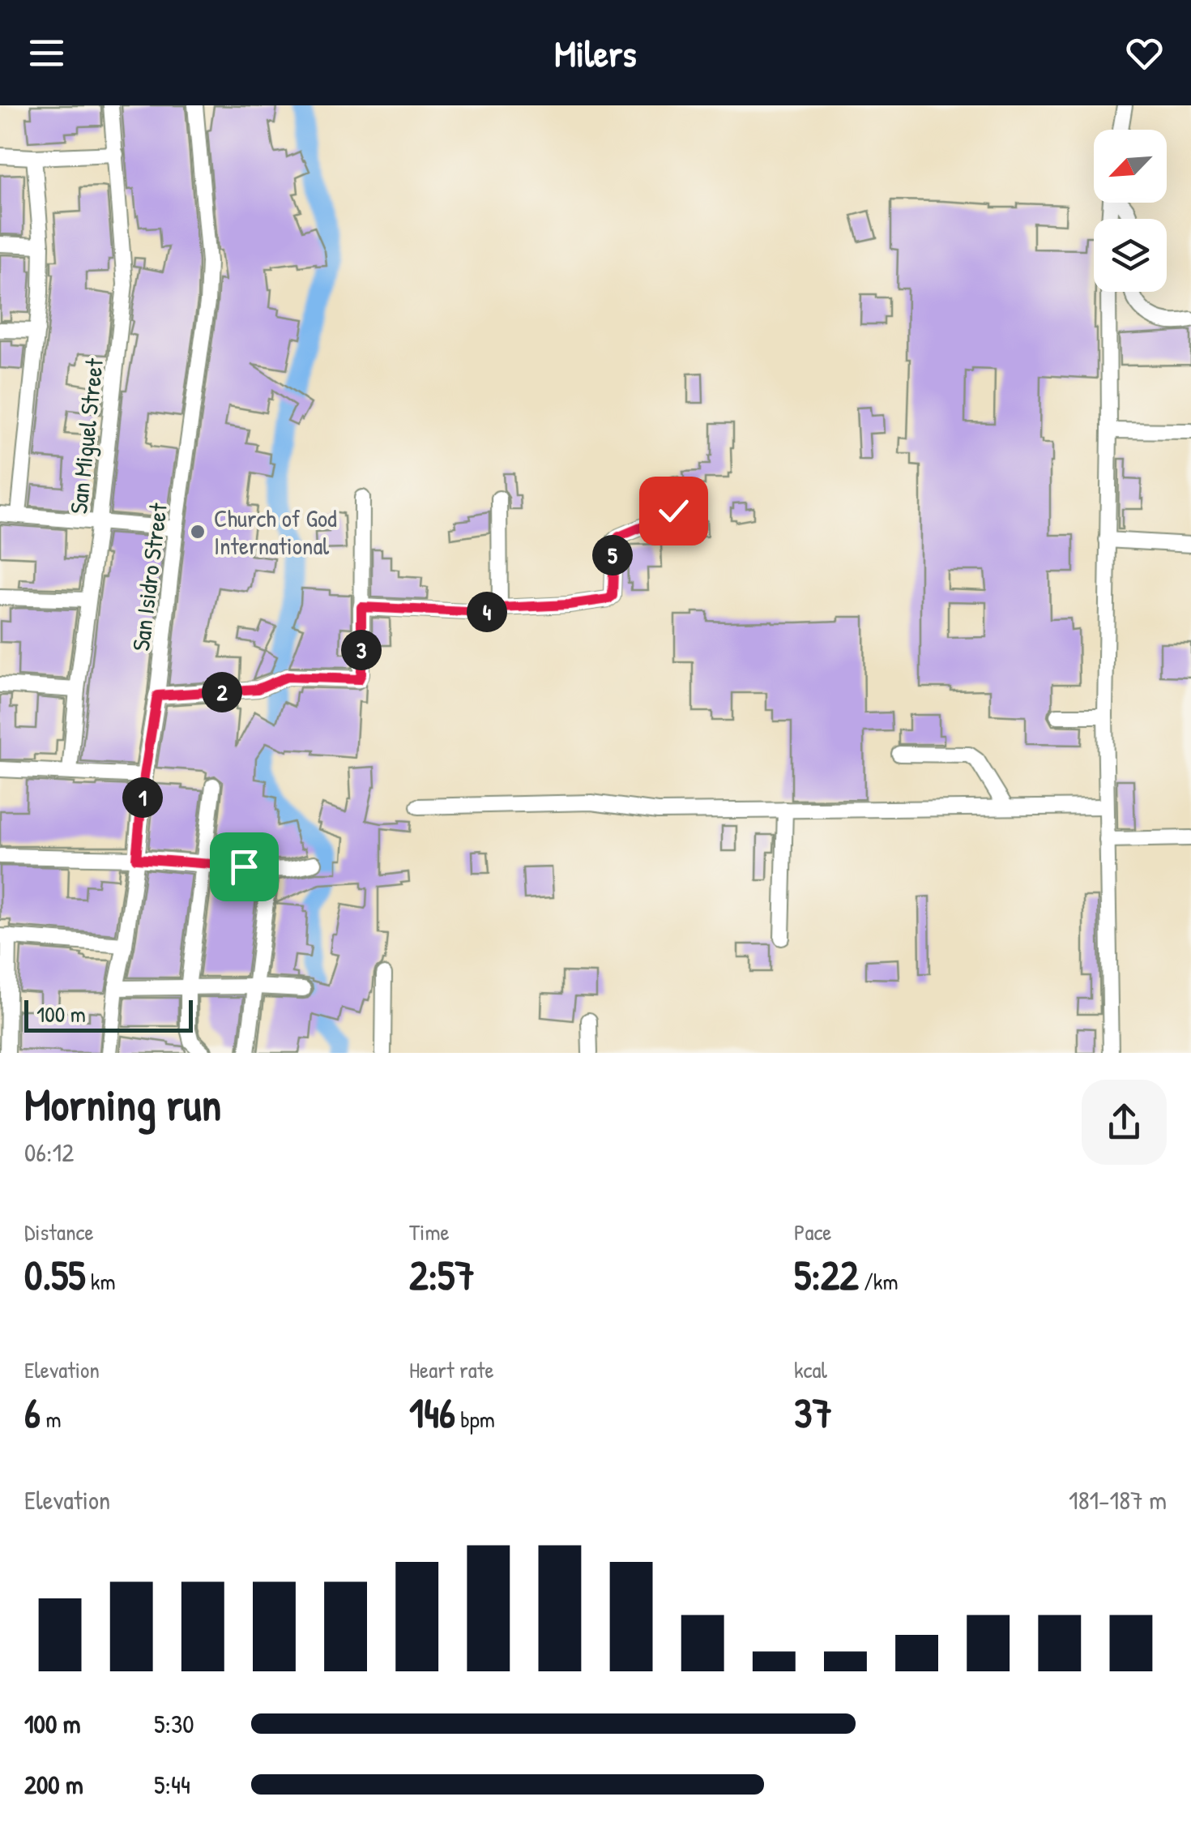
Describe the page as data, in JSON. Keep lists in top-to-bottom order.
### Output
{
  "streets": {
    "street": ["San Miguel Street", "San Isidro Street"]
  },
  "places": ["Church of God International"],
  "scale_bar": "100 m",
  "north": "bottom left",
  "page": {
    "header": "Milers",
    "pins": [
      "5",
      "4",
      "3",
      "2",
      "1"
    ],
    "scale": "100 m",
    "heading": ["Morning run", "06:12"],
    "stats": [
      ["Distance", "0.55 km"],
      ["Time", "2:57"],
      ["Pace", "5:22 /km"],
      ["Elevation", "6 m"],
      ["Heart rate", "146 bpm"],
      ["kcal", "37"]
    ],
    "chart": ["Elevation", "181–187 m"],
    "list": [
      {
        "name": "100 m",
        "note": "5:30"
      },
      {
        "name": "200 m",
        "note": "5:44"
      }
    ]
  }
}
